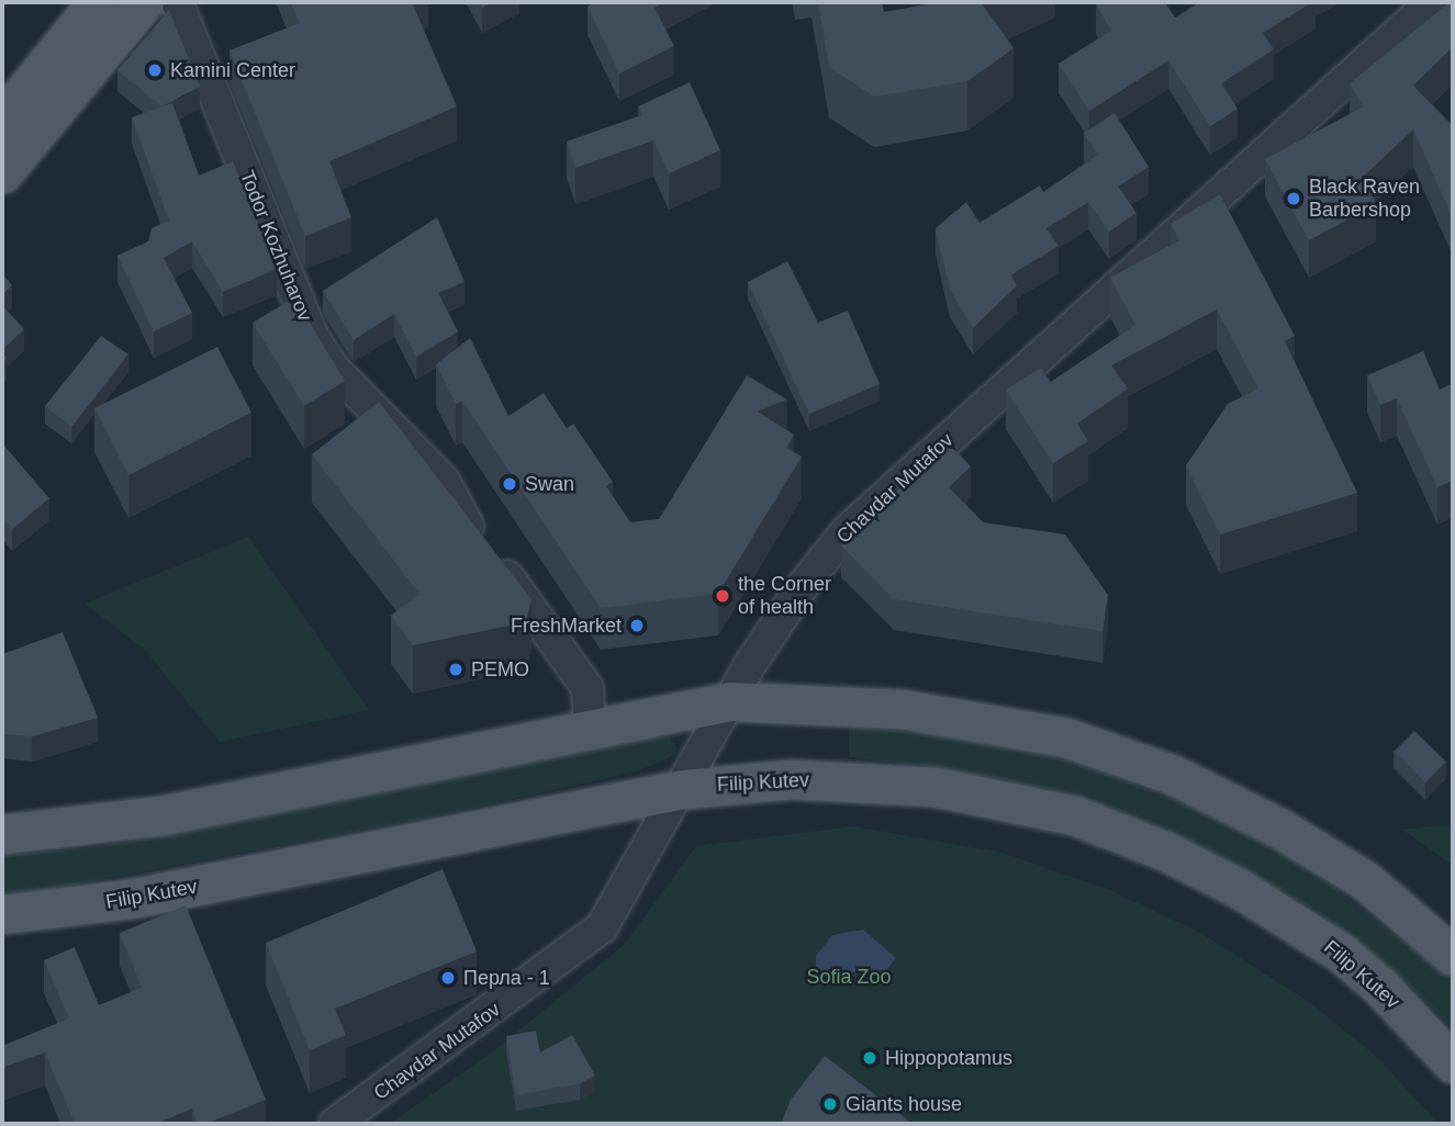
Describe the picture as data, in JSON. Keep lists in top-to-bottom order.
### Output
{
  "streets": {
    "main road": ["Filip Kutev"],
    "street": ["Todor Kozhuharov", "Chavdar Mutafov"]
  },
  "crossings": [
    ["Chavdar Mutafov", "Filip Kutev"]
  ],
  "parks": ["Sofia Zoo"],
  "places": [
    "Kamini Center",
    "Black Raven Barbershop",
    "Swan",
    "the Corner of health",
    "FreshMarket",
    "РЕМО",
    "Перла - 1",
    "Hippopotamus",
    "Giants house"
  ]
}
